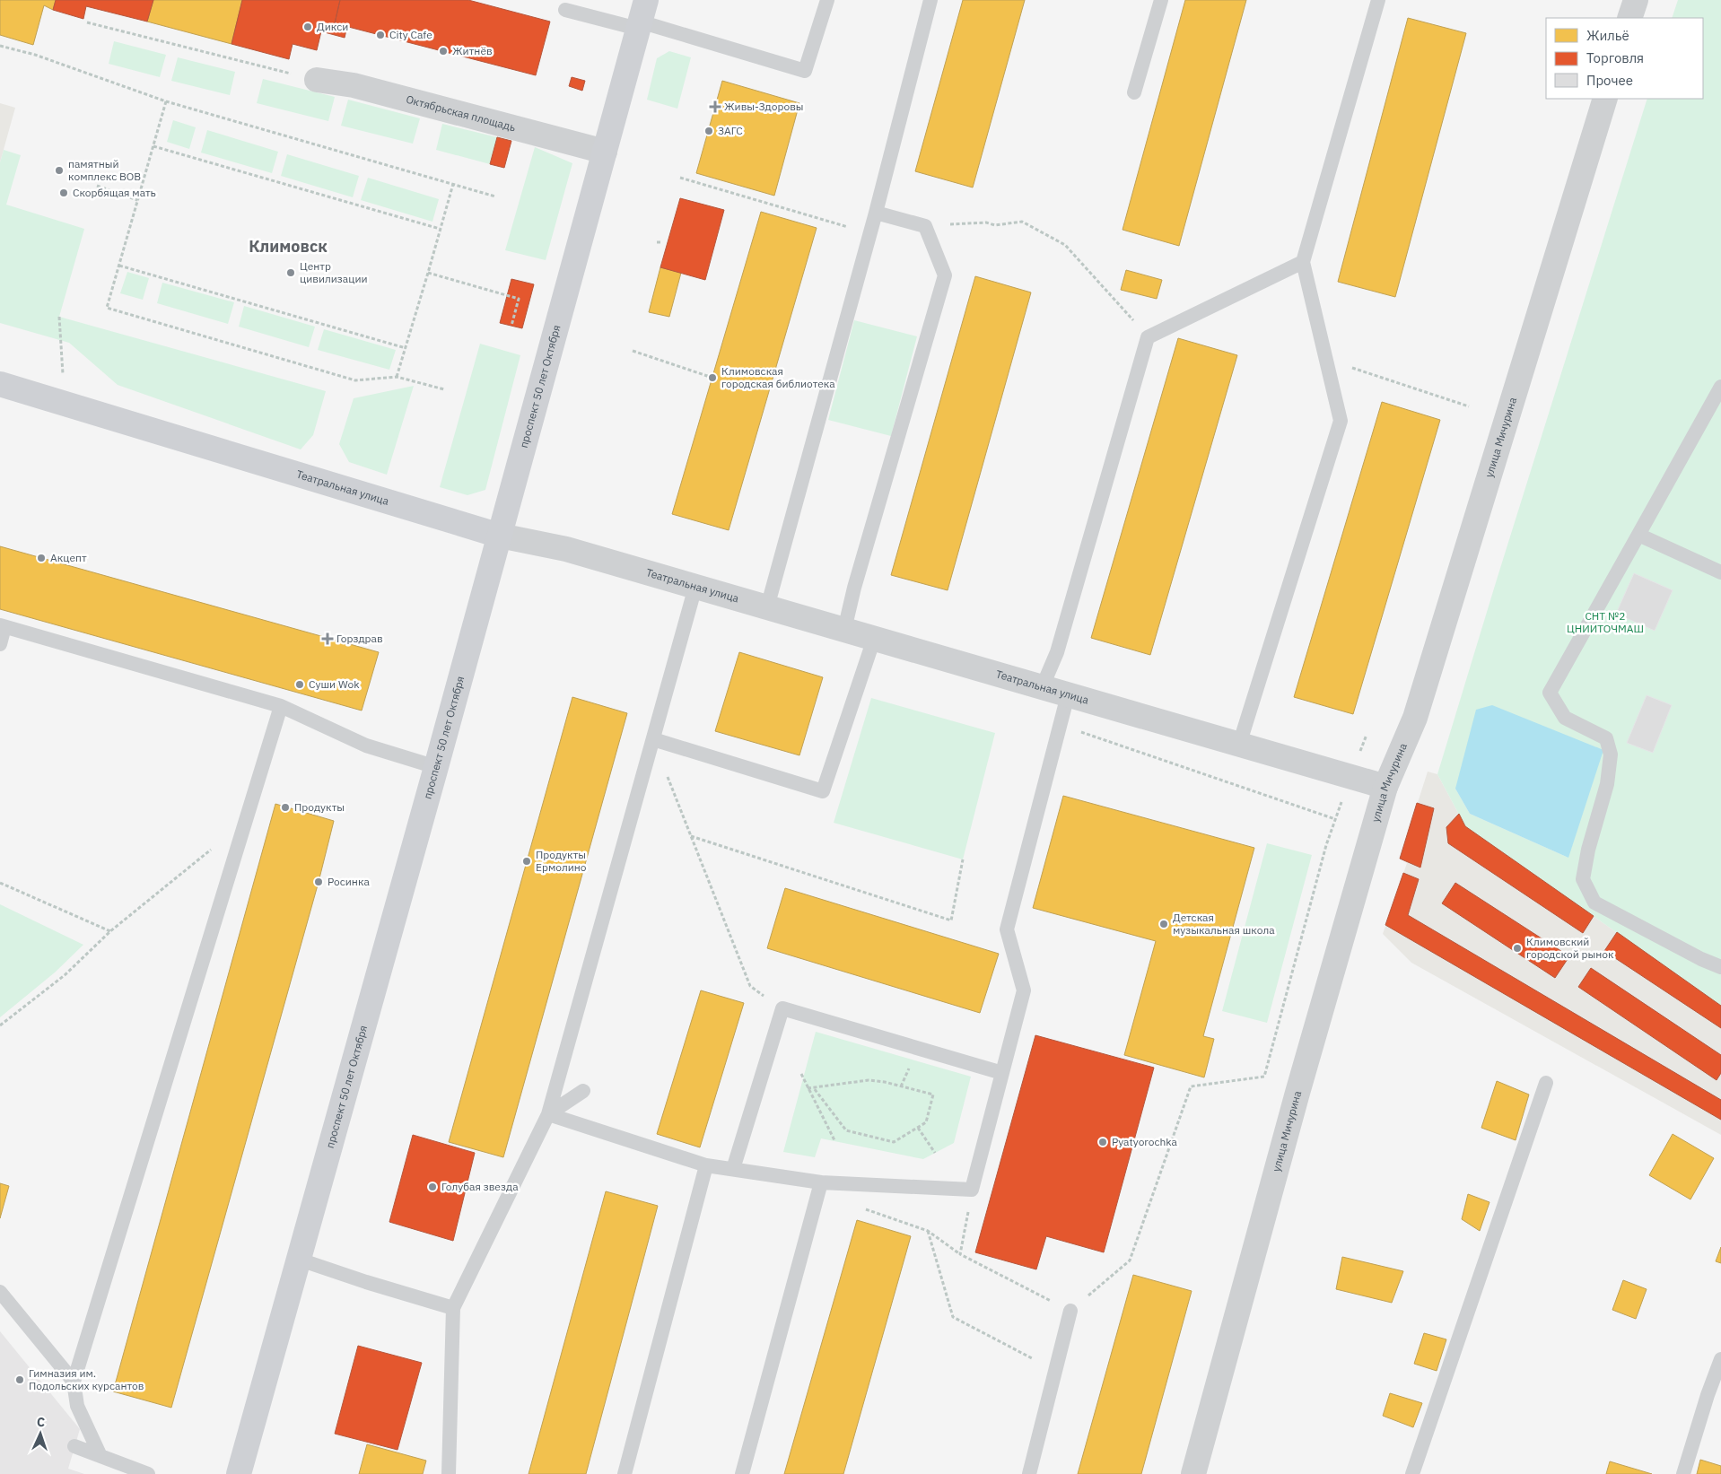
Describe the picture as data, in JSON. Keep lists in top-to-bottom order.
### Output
{
  "streets": {
    "main road": ["проспект 50 лет Октября", "Театральная улица"],
    "street": ["Октябрьская площадь", "улица Мичурина"]
  },
  "crossings": [
    ["Октябрьская площадь", "проспект 50 лет Октября"],
    ["проспект 50 лет Октября", "Театральная улица"],
    ["улица Мичурина", "Театральная улица"]
  ],
  "districts": ["Климовск"],
  "parks": ["СНТ №2 ЦНИИТОЧМАШ"],
  "places": {
    "other": [
      "Дикси",
      "City Cafe",
      "Житнёв",
      "ЗАГС",
      "памятный комплекс ВОВ",
      "Скорбящая мать",
      "Центр цивилизации",
      "Климовская городская библиотека",
      "Акцепт",
      "Суши Wok",
      "Продукты",
      "Продукты Ермолино",
      "Росинка",
      "Детская музыкальная школа",
      "Климовский городской рынок",
      "Pyatyorochka",
      "Голубая звезда",
      "Гимназия им. Подольских курсантов"
    ],
    "health": ["Живы-Здоровы", "Горздрав"]
  },
  "legend": ["Жильё", "Торговля", "Прочее"],
  "north": "top"
}
